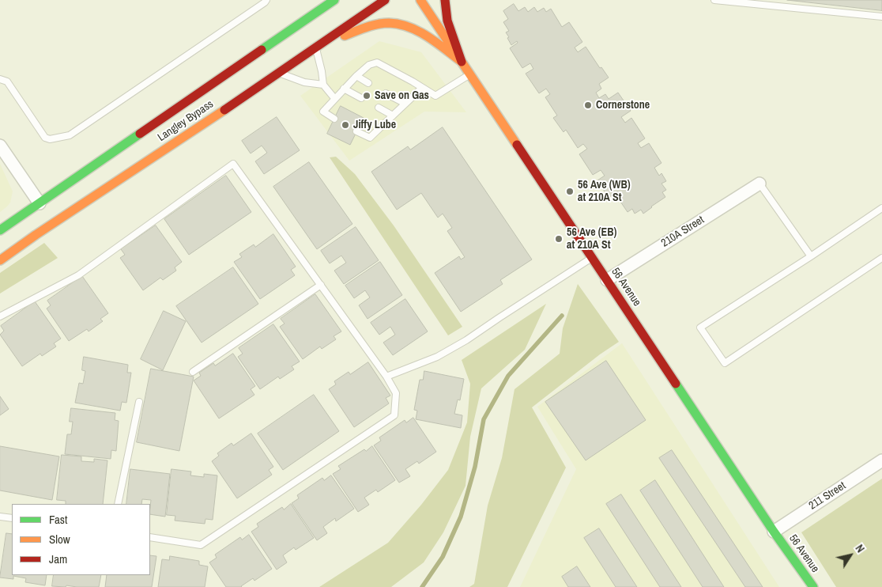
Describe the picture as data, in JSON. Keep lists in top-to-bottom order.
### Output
{
  "streets": {
    "main road": ["Langley Bypass", "56 Avenue"],
    "street": ["210A Street", "211 Street"]
  },
  "crossings": [
    ["210A Street", "56 Avenue"],
    ["56 Avenue", "211 Street"]
  ],
  "places": [
    "Save on Gas",
    "Cornerstone",
    "Jiffy Lube",
    "56 Ave (WB) at 210A St",
    "56 Ave (EB) at 210A St"
  ],
  "legend": ["Fast", "Slow", "Jam"],
  "north": "top right"
}
